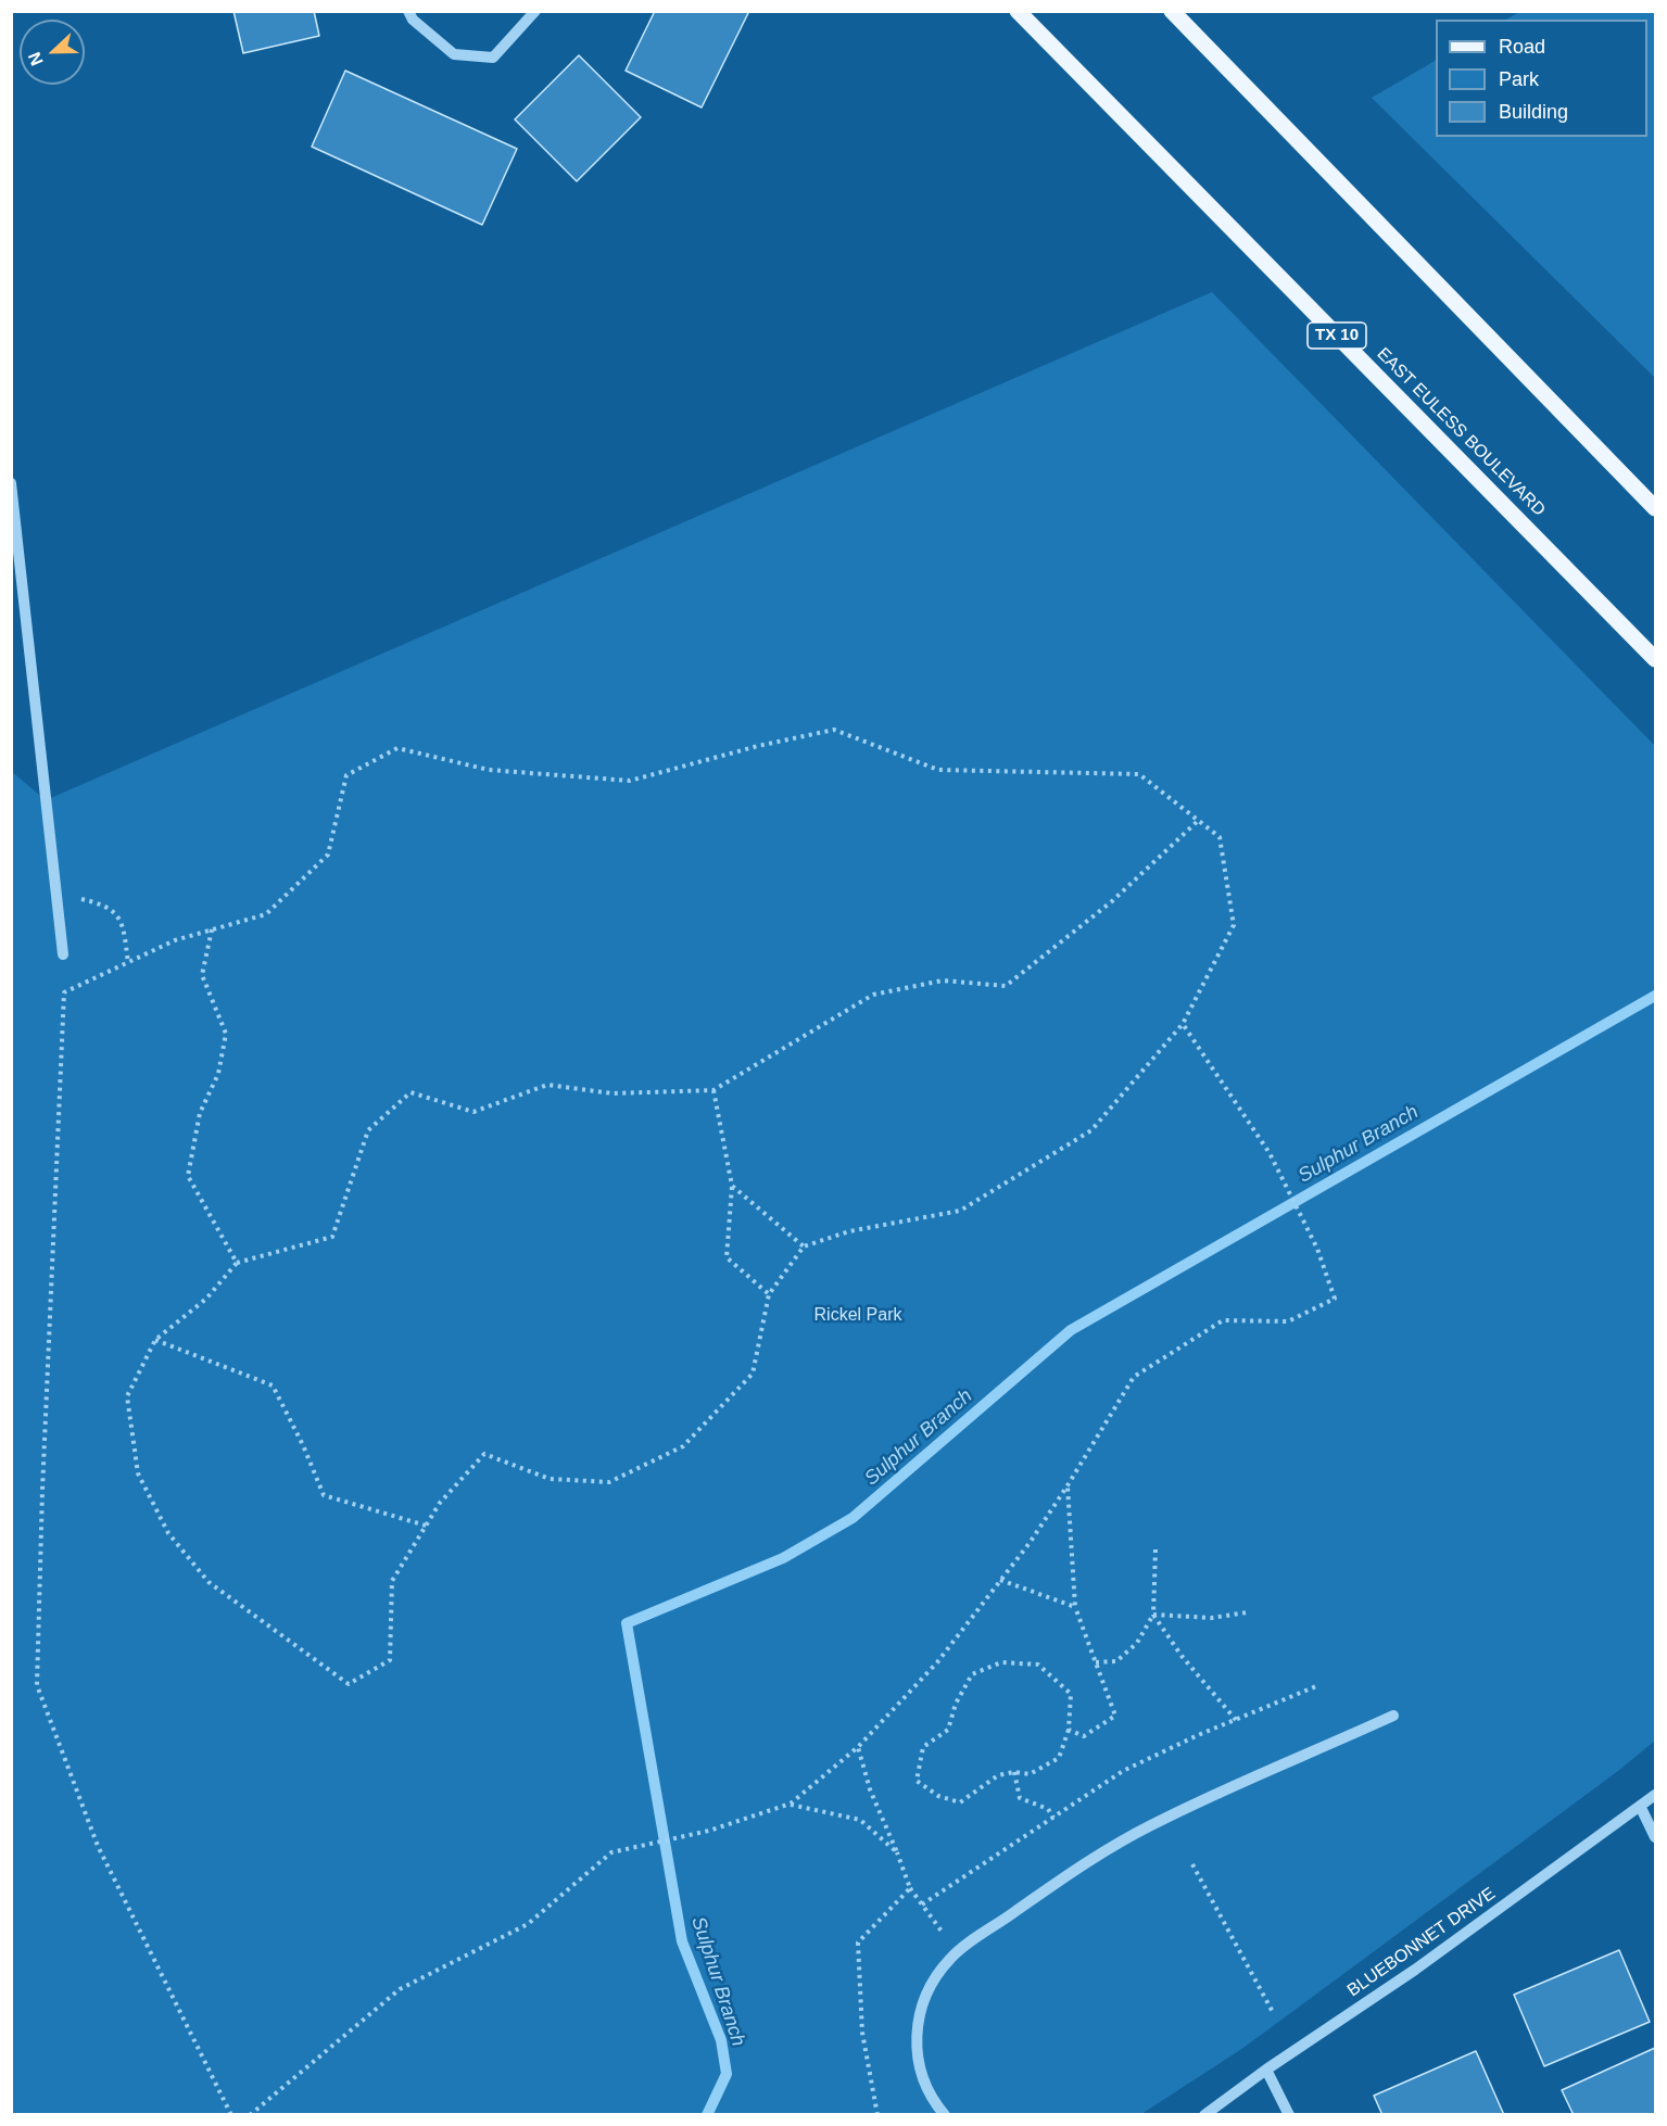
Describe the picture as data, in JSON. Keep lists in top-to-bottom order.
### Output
{
  "streets": {
    "main road": ["TX 10", "EAST EULESS BOULEVARD"],
    "street": ["BLUEBONNET DRIVE"]
  },
  "water": ["Sulphur Branch"],
  "parks": ["Rickel Park"],
  "legend": ["Road", "Park", "Building"],
  "north": "left"
}
